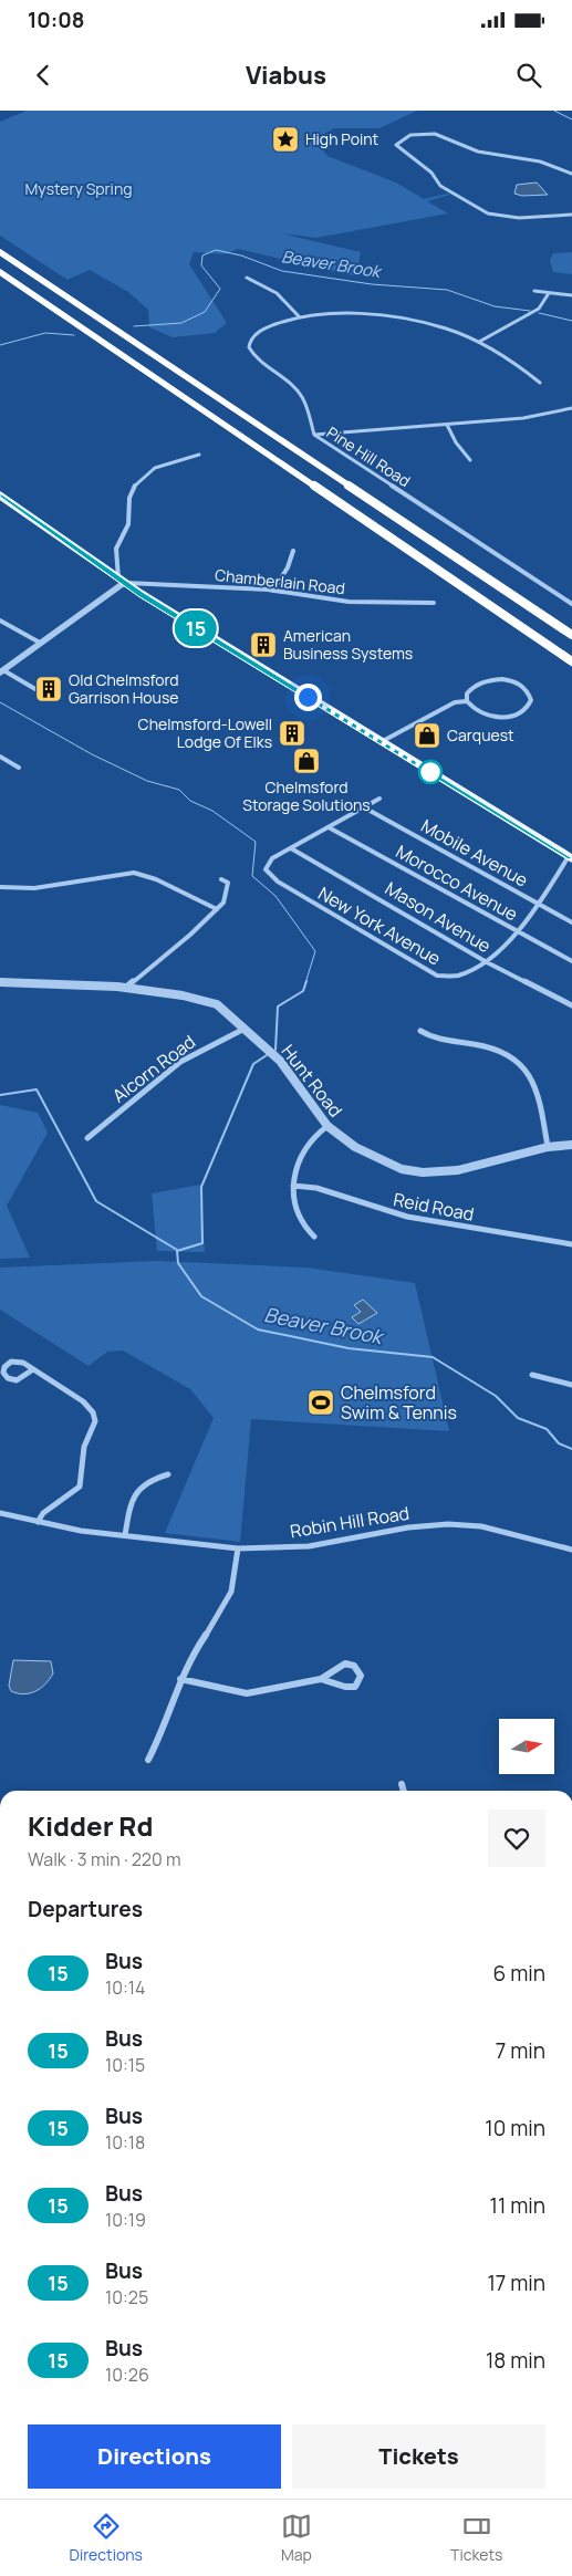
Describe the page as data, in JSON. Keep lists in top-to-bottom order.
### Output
{
  "streets": {
    "street": [
      "Pine Hill Road",
      "Chamberlain Road",
      "Mobile Avenue",
      "Morocco Avenue",
      "Mason Avenue",
      "New York Avenue",
      "Alcorn Road",
      "Hunt Road",
      "Reid Road",
      "Robin Hill Road"
    ]
  },
  "crossings": [
    ["Mobile Avenue", "New York Avenue"],
    ["Morocco Avenue", "New York Avenue"],
    ["Mason Avenue", "New York Avenue"],
    ["Alcorn Road", "Hunt Road"]
  ],
  "water": ["Beaver Brook"],
  "parks": ["Mystery Spring"],
  "places": {
    "place": ["High Point"],
    "building": ["American Business Systems", "Old Chelmsford Garrison House", "Chelmsford-Lowell Lodge Of Elks"],
    "shop": ["Carquest", "Chelmsford Storage Solutions"],
    "sports": ["Chelmsford Swim & Tennis"]
  },
  "lines": ["bus line 15"],
  "north": "right",
  "page": {
    "status": "10:08",
    "header": "Viabus",
    "on_map": "15",
    "heading": [
      ["Kidder Rd", "Walk · 3 min · 220 m"],
      "Departures"
    ],
    "list": [
      {
        "mark": "15",
        "name": "Bus",
        "note": "10:14",
        "value": "6 min"
      },
      {
        "mark": "15",
        "name": "Bus",
        "note": "10:15",
        "value": "7 min"
      },
      {
        "mark": "15",
        "name": "Bus",
        "note": "10:18",
        "value": "10 min"
      },
      {
        "mark": "15",
        "name": "Bus",
        "note": "10:19",
        "value": "11 min"
      },
      {
        "mark": "15",
        "name": "Bus",
        "note": "10:25",
        "value": "17 min"
      },
      {
        "mark": "15",
        "name": "Bus",
        "note": "10:26",
        "value": "18 min"
      }
    ],
    "buttons": ["Directions", "Tickets"],
    "tabs": ["Directions", "Map", "Tickets"]
  }
}
